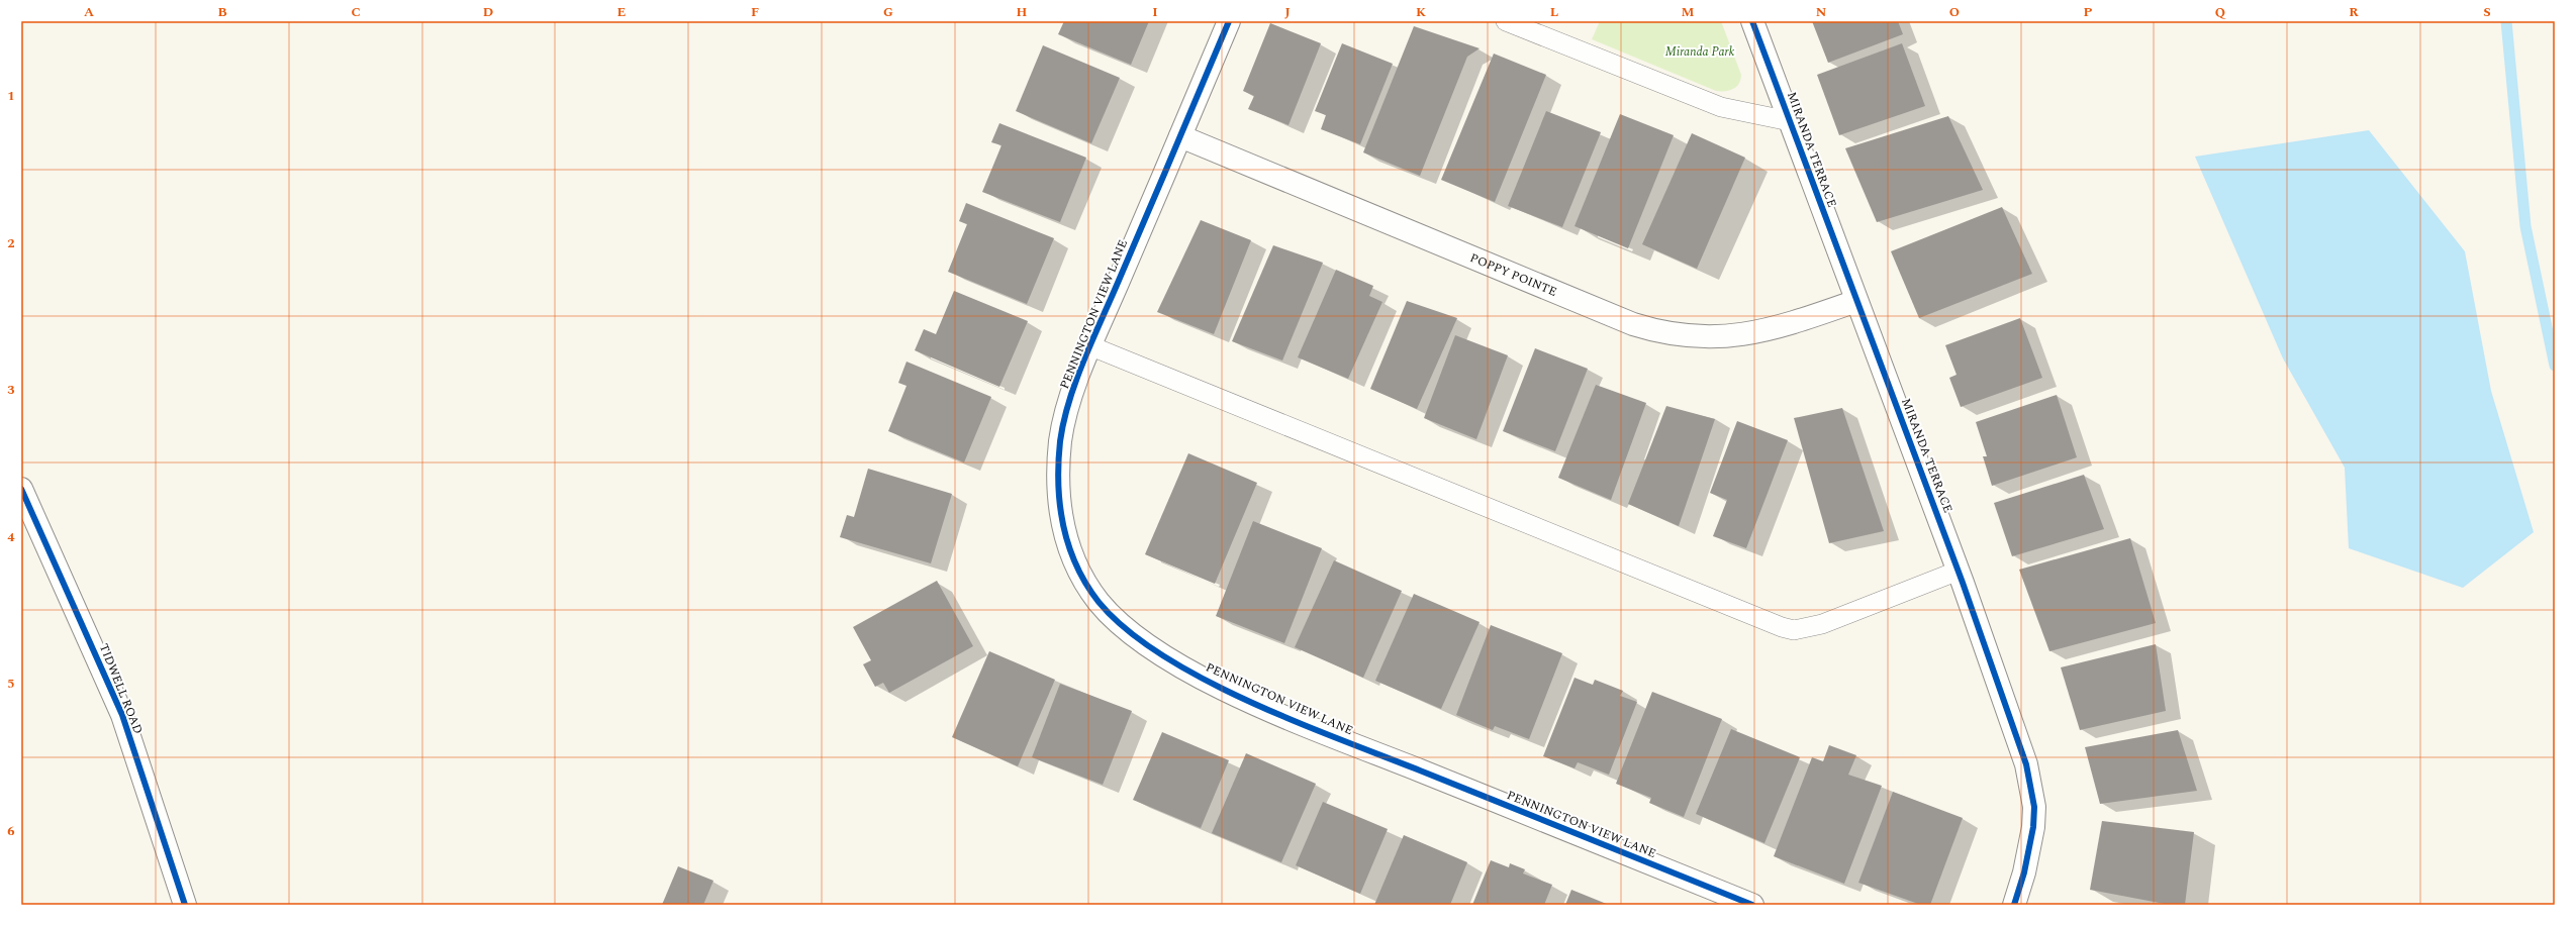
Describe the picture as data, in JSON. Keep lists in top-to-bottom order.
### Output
{
  "streets": {
    "street": [
      "MIRANDA TERRACE",
      "POPPY POINTE",
      "PENNINGTON VIEW LANE",
      "TIDWELL ROAD"
    ]
  },
  "crossings": [
    ["MIRANDA TERRACE", "POPPY POINTE"],
    ["POPPY POINTE", "PENNINGTON VIEW LANE"]
  ],
  "parks": ["Miranda Park"],
  "grid": {
    "columns": [
      "A",
      "B",
      "C",
      "D",
      "E",
      "F",
      "G",
      "H",
      "I",
      "J",
      "K",
      "L",
      "M",
      "N",
      "O",
      "P",
      "Q",
      "R",
      "S"
    ],
    "rows": [
      "1",
      "2",
      "3",
      "4",
      "5",
      "6"
    ]
  }
}
